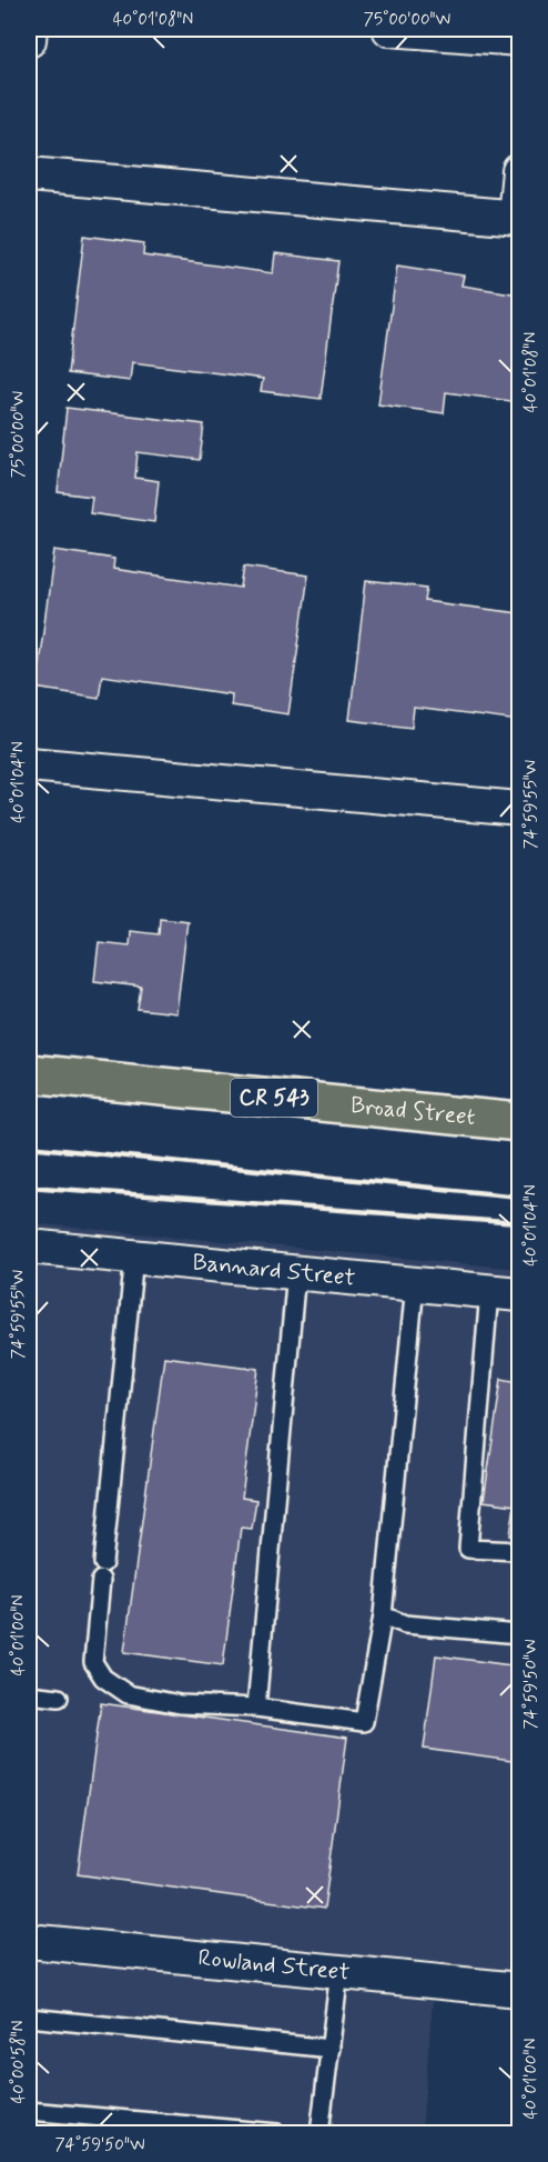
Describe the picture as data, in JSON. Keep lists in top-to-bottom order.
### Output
{
  "streets": {
    "main road": ["CR 543", "Broad Street"],
    "street": ["Bannard Street", "Rowland Street"]
  },
  "coordinates": [
    "40°01'08\"N",
    "75°00'00\"W",
    "40°01'04\"N",
    "74°59'55\"W",
    "40°01'00\"N",
    "74°59'50\"W",
    "40°00'58\"N"
  ]
}
